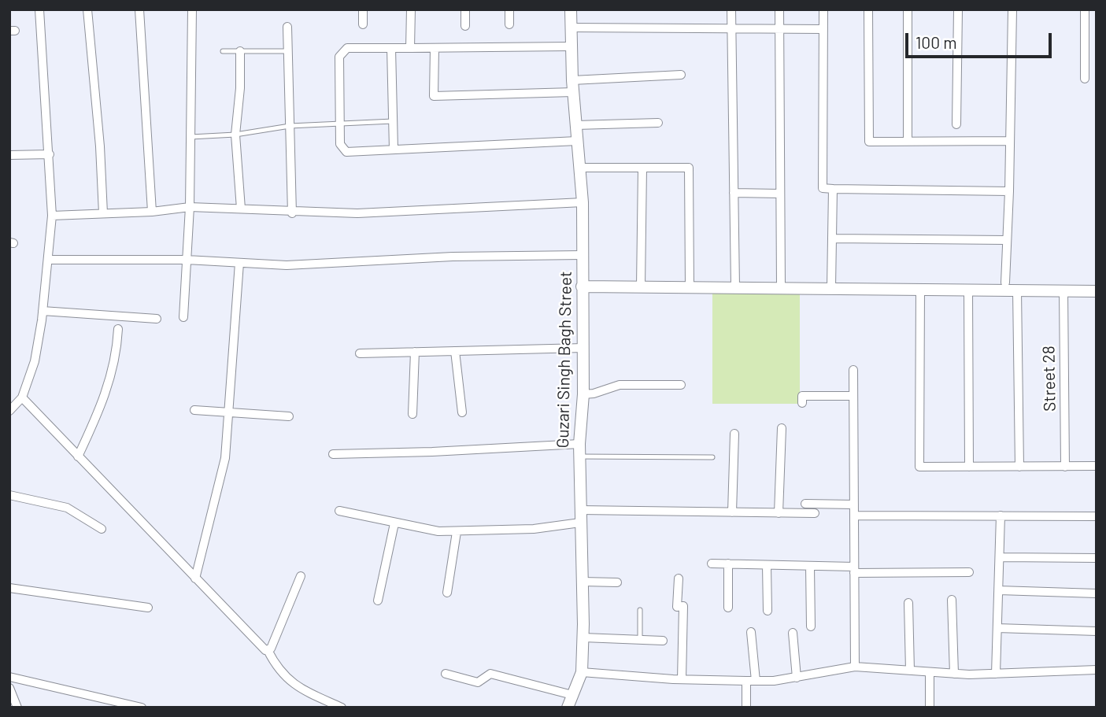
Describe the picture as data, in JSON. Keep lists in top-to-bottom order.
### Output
{
  "streets": {
    "street": ["Guzari Singh Bagh Street", "Street 28"]
  },
  "scale_bar": "100 m"
}
